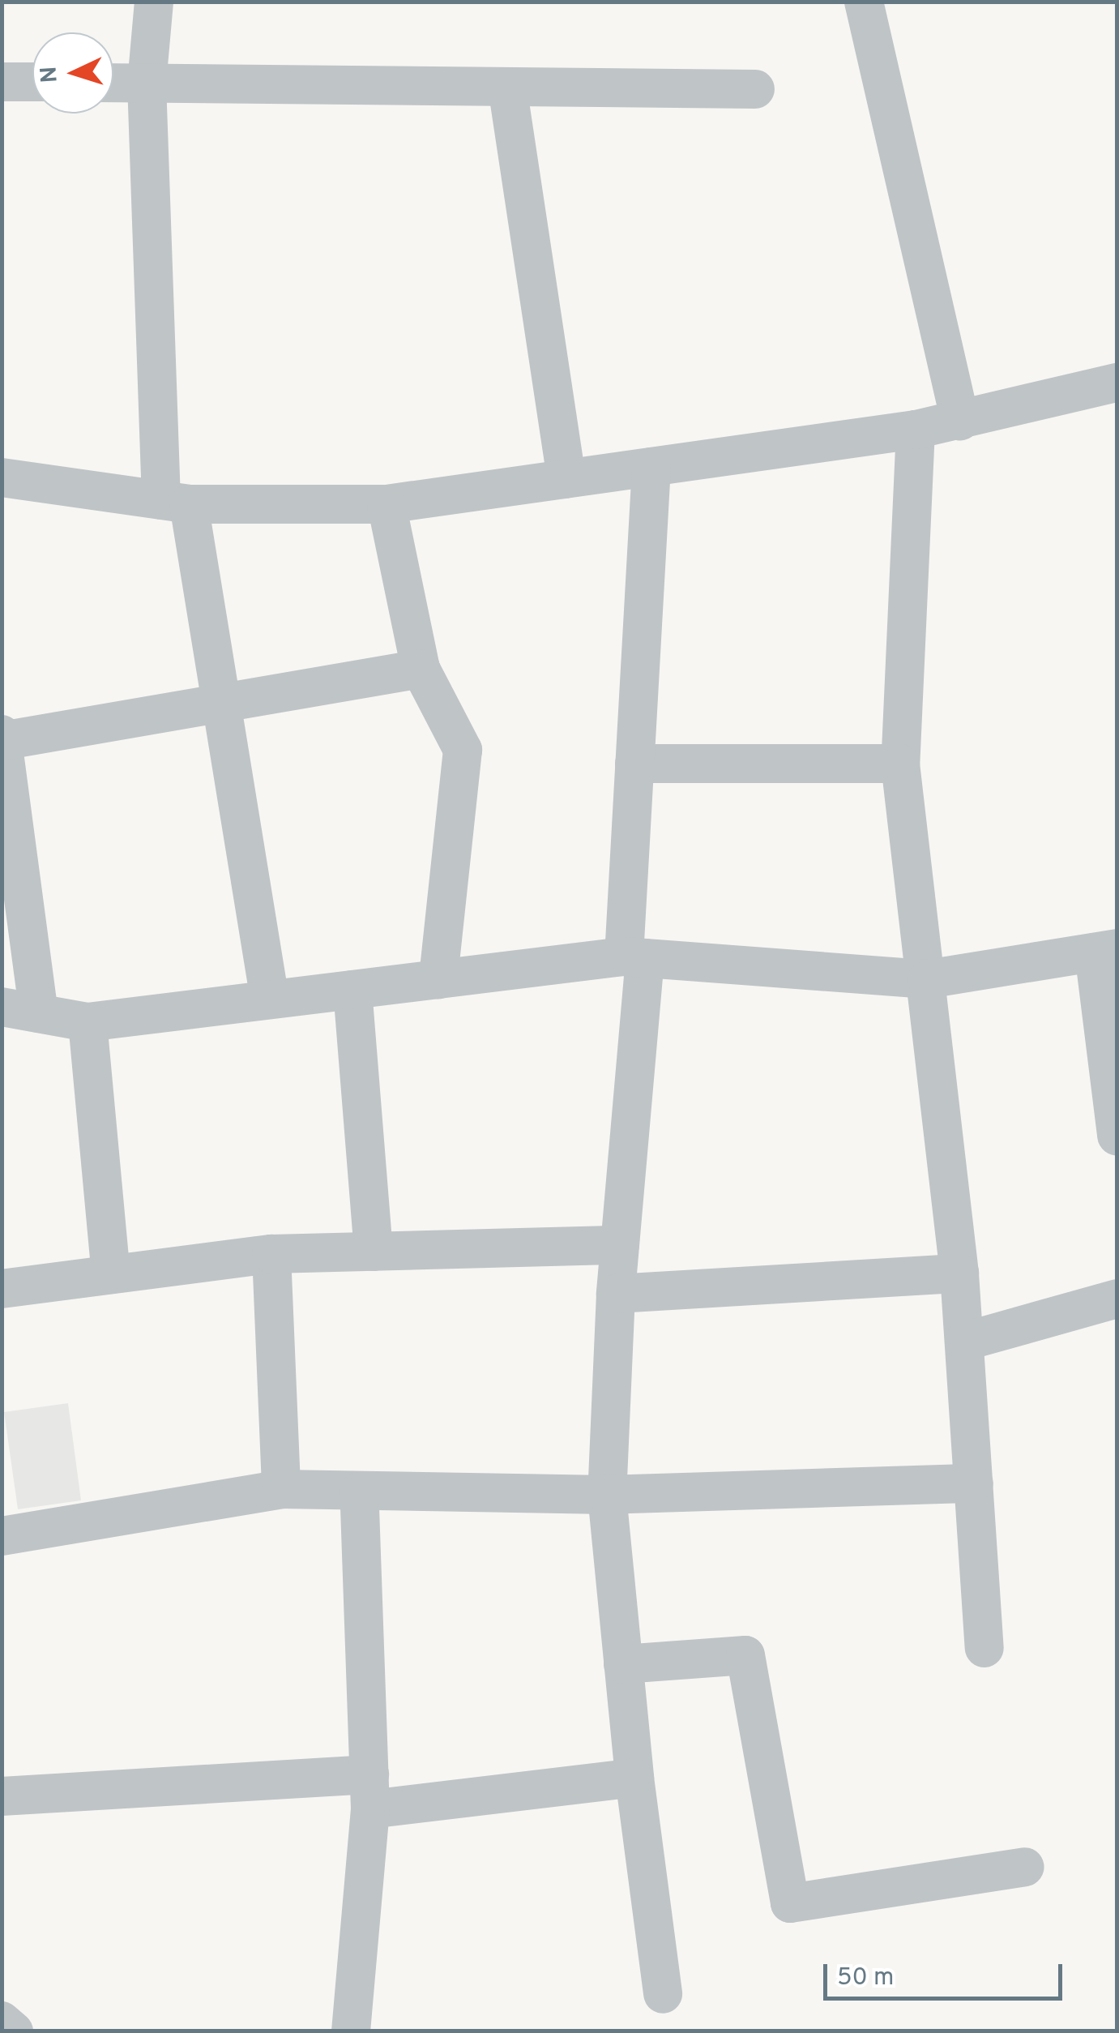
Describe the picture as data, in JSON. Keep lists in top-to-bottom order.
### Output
{
  "scale_bar": "50 m",
  "north": "left"
}
